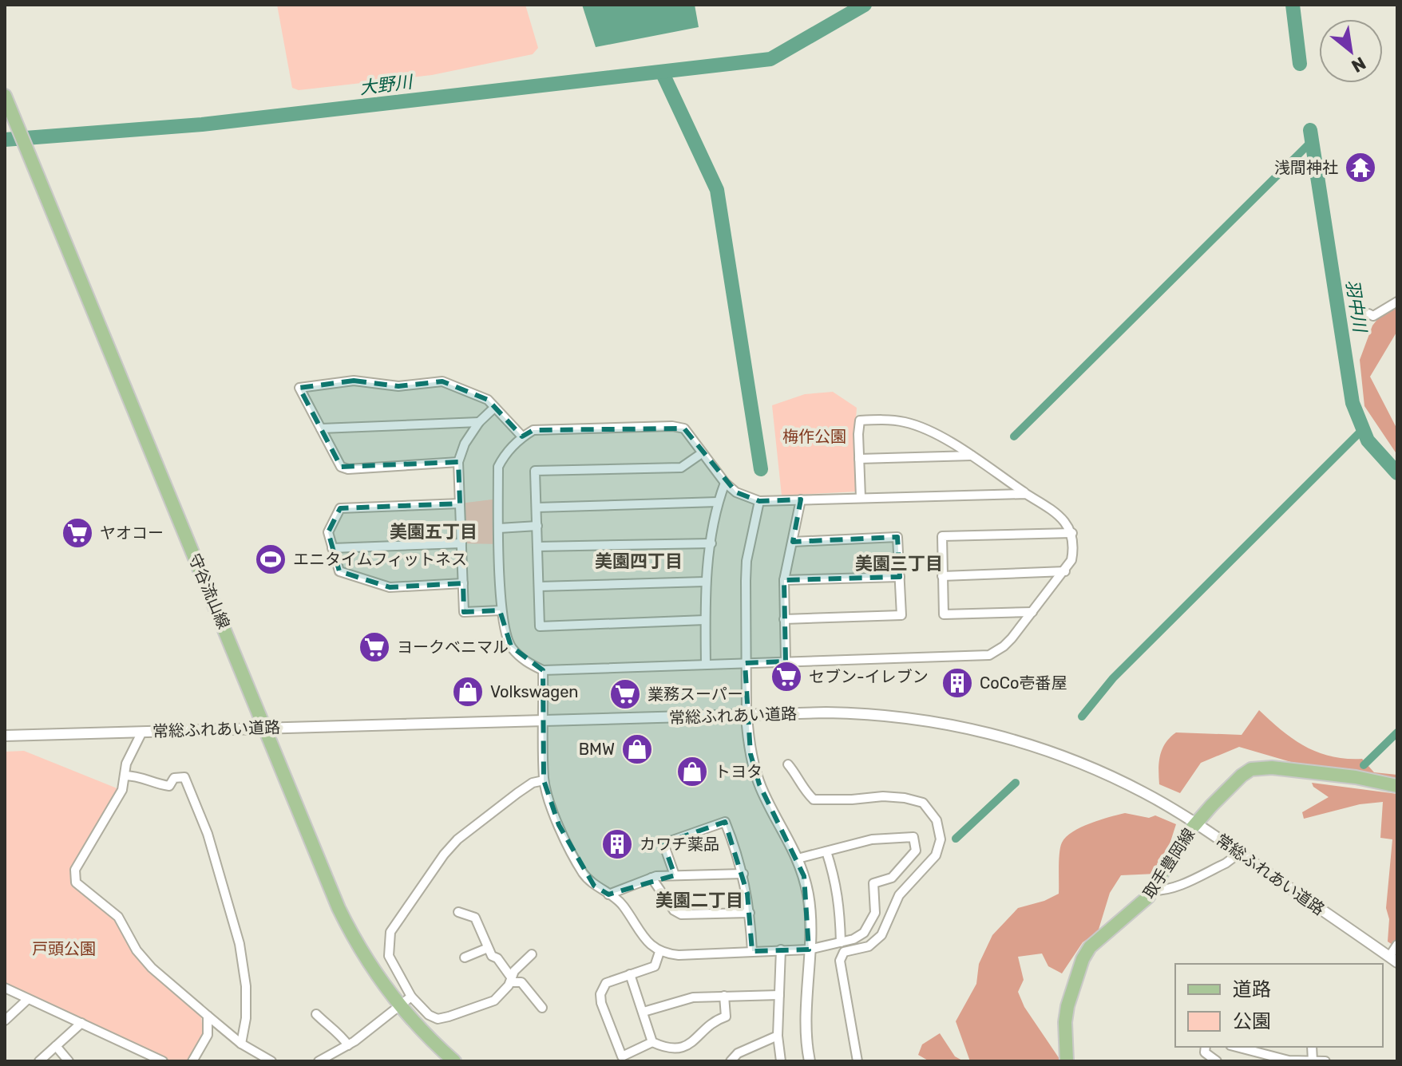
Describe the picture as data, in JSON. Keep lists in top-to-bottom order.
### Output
{
  "streets": {
    "main road": ["守谷流山線", "取手豊岡線"],
    "street": ["常総ふれあい道路"]
  },
  "crossings": [
    ["守谷流山線", "常総ふれあい道路"],
    ["常総ふれあい道路", "取手豊岡線"]
  ],
  "districts": [
    "美園五丁目",
    "美園四丁目",
    "美園三丁目",
    "美園二丁目"
  ],
  "water": ["大野川", "羽中川"],
  "parks": ["梅作公園", "戸頭公園"],
  "places": {
    "temple": ["浅間神社"],
    "supermarket": [
      "ヤオコー",
      "ヨークベニマル",
      "セブン-イレブン",
      "業務スーパー"
    ],
    "sports": ["エニタイムフィットネス"],
    "building": ["CoCo壱番屋", "カワチ薬品"],
    "shop": ["Volkswagen", "BMW", "トヨタ"]
  },
  "legend": ["道路", "公園"],
  "north": "bottom right"
}
